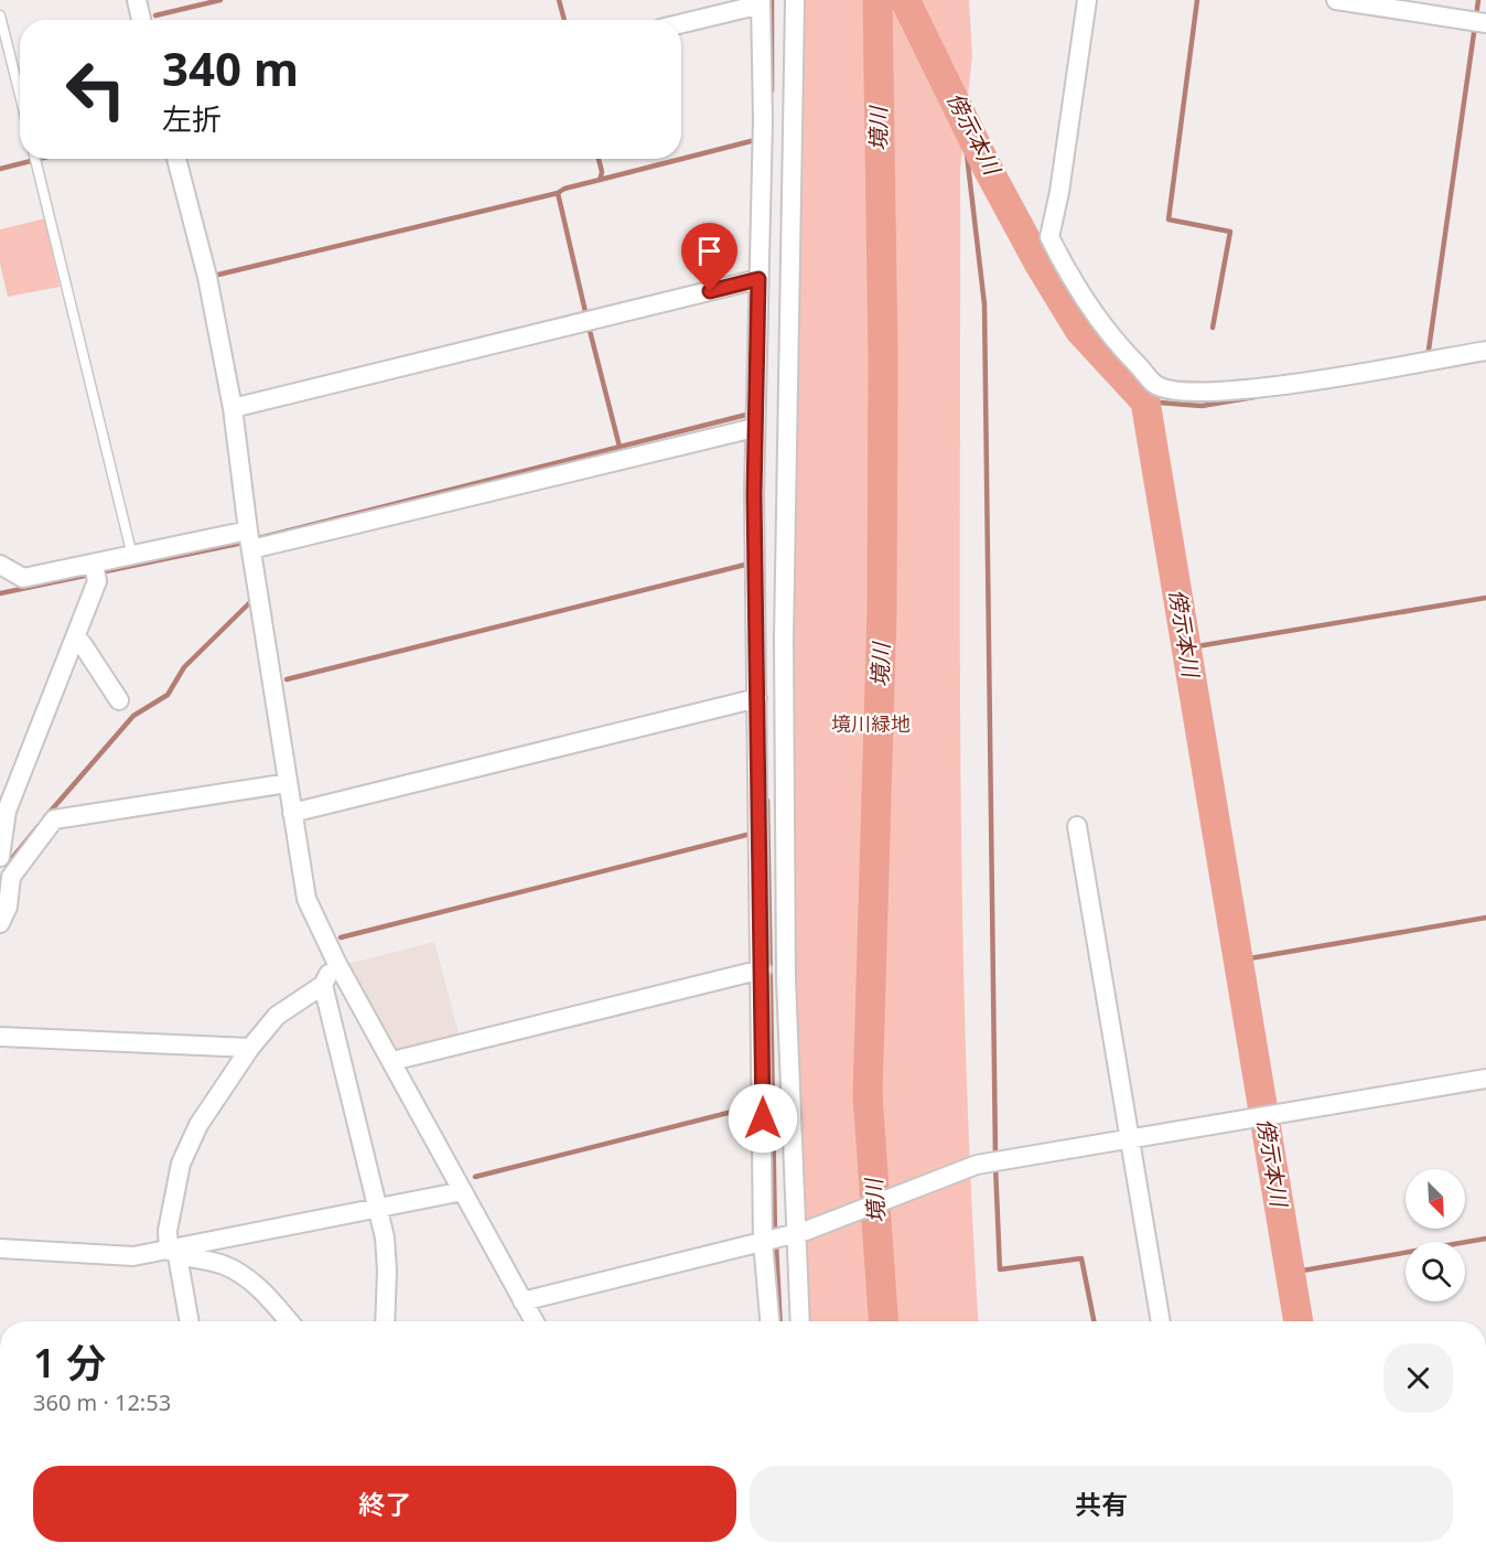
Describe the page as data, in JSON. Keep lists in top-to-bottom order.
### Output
{
  "water": ["境川", "傍示本川"],
  "parks": ["境川緑地"],
  "north": "bottom right",
  "page": {
    "turn": ["340 m", "左折"],
    "heading": ["1 分", "360 m · 12:53"],
    "buttons": ["終了", "共有"]
  }
}
